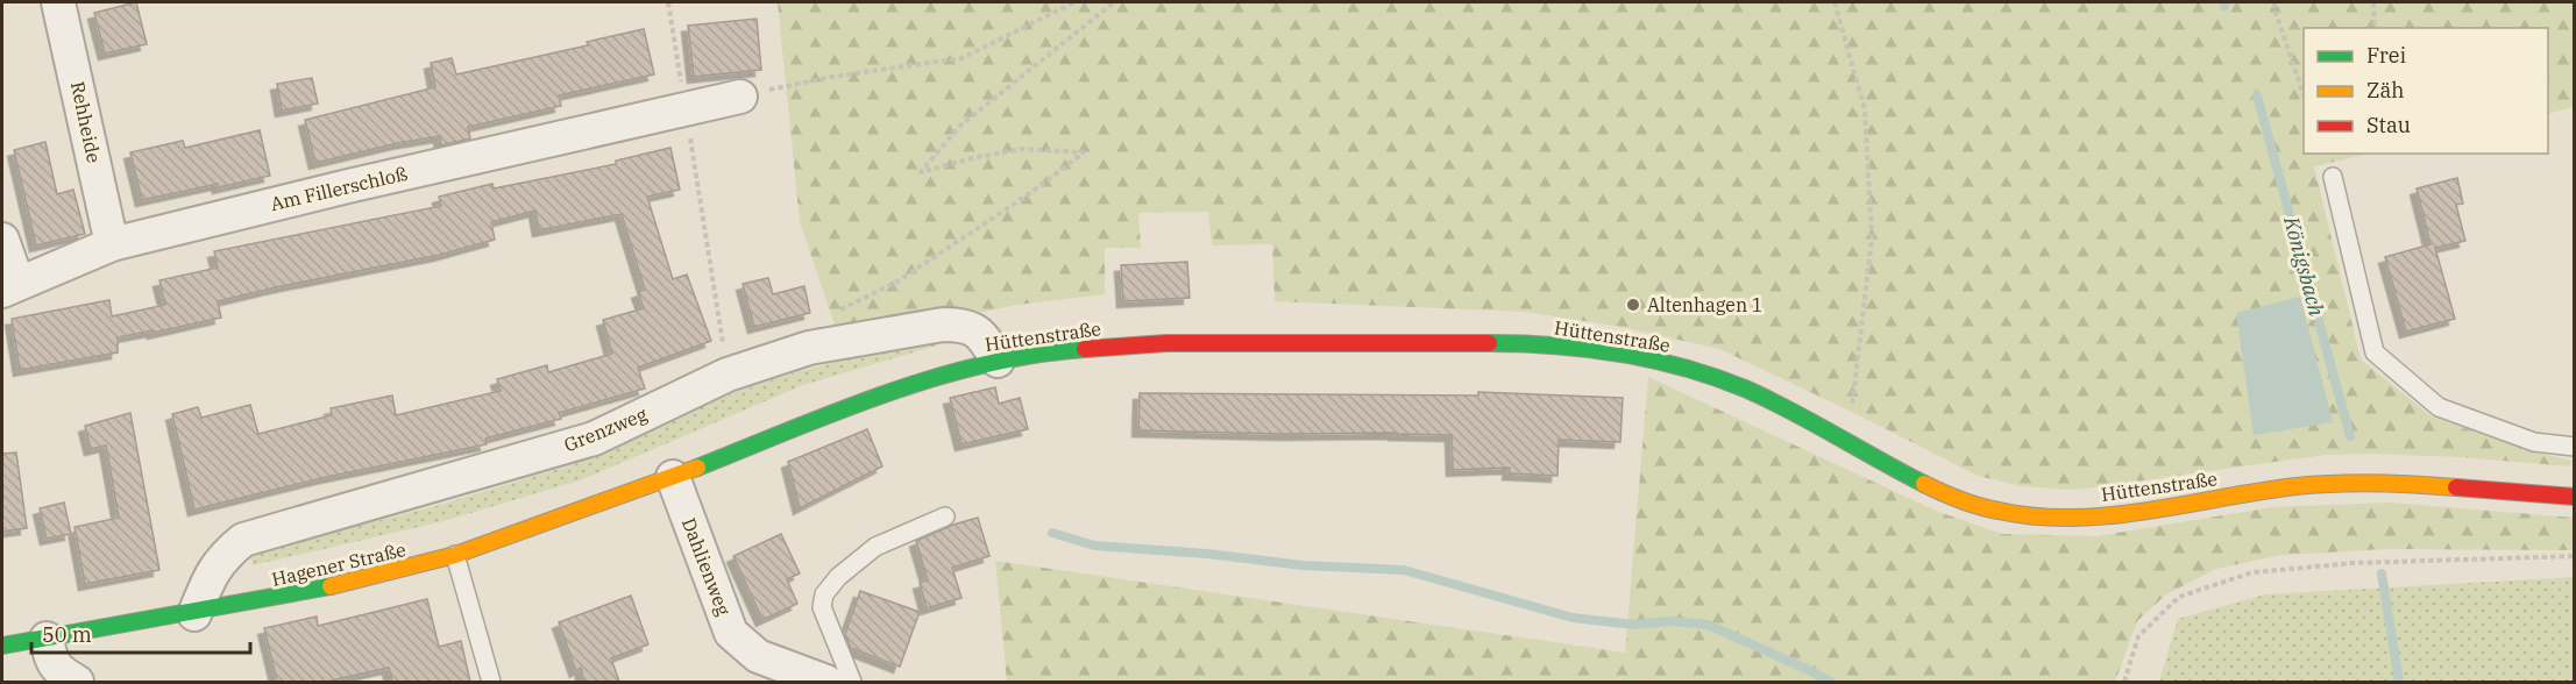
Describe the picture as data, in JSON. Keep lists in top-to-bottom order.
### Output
{
  "streets": {
    "main road": ["Hüttenstraße", "Hagener Straße"],
    "street": [
      "Rehheide",
      "Am Fillerschloß",
      "Grenzweg",
      "Dahlienweg"
    ]
  },
  "crossings": [
    ["Rehheide", "Am Fillerschloß"],
    ["Hüttenstraße", "Grenzweg"],
    ["Hüttenstraße", "Hagener Straße"],
    ["Hüttenstraße", "Dahlienweg"],
    ["Grenzweg", "Hagener Straße"],
    ["Hagener Straße", "Dahlienweg"]
  ],
  "water": ["Königsbach"],
  "places": ["Altenhagen 1"],
  "legend": ["Frei", "Zäh", "Stau"],
  "scale_bar": "50 m"
}
